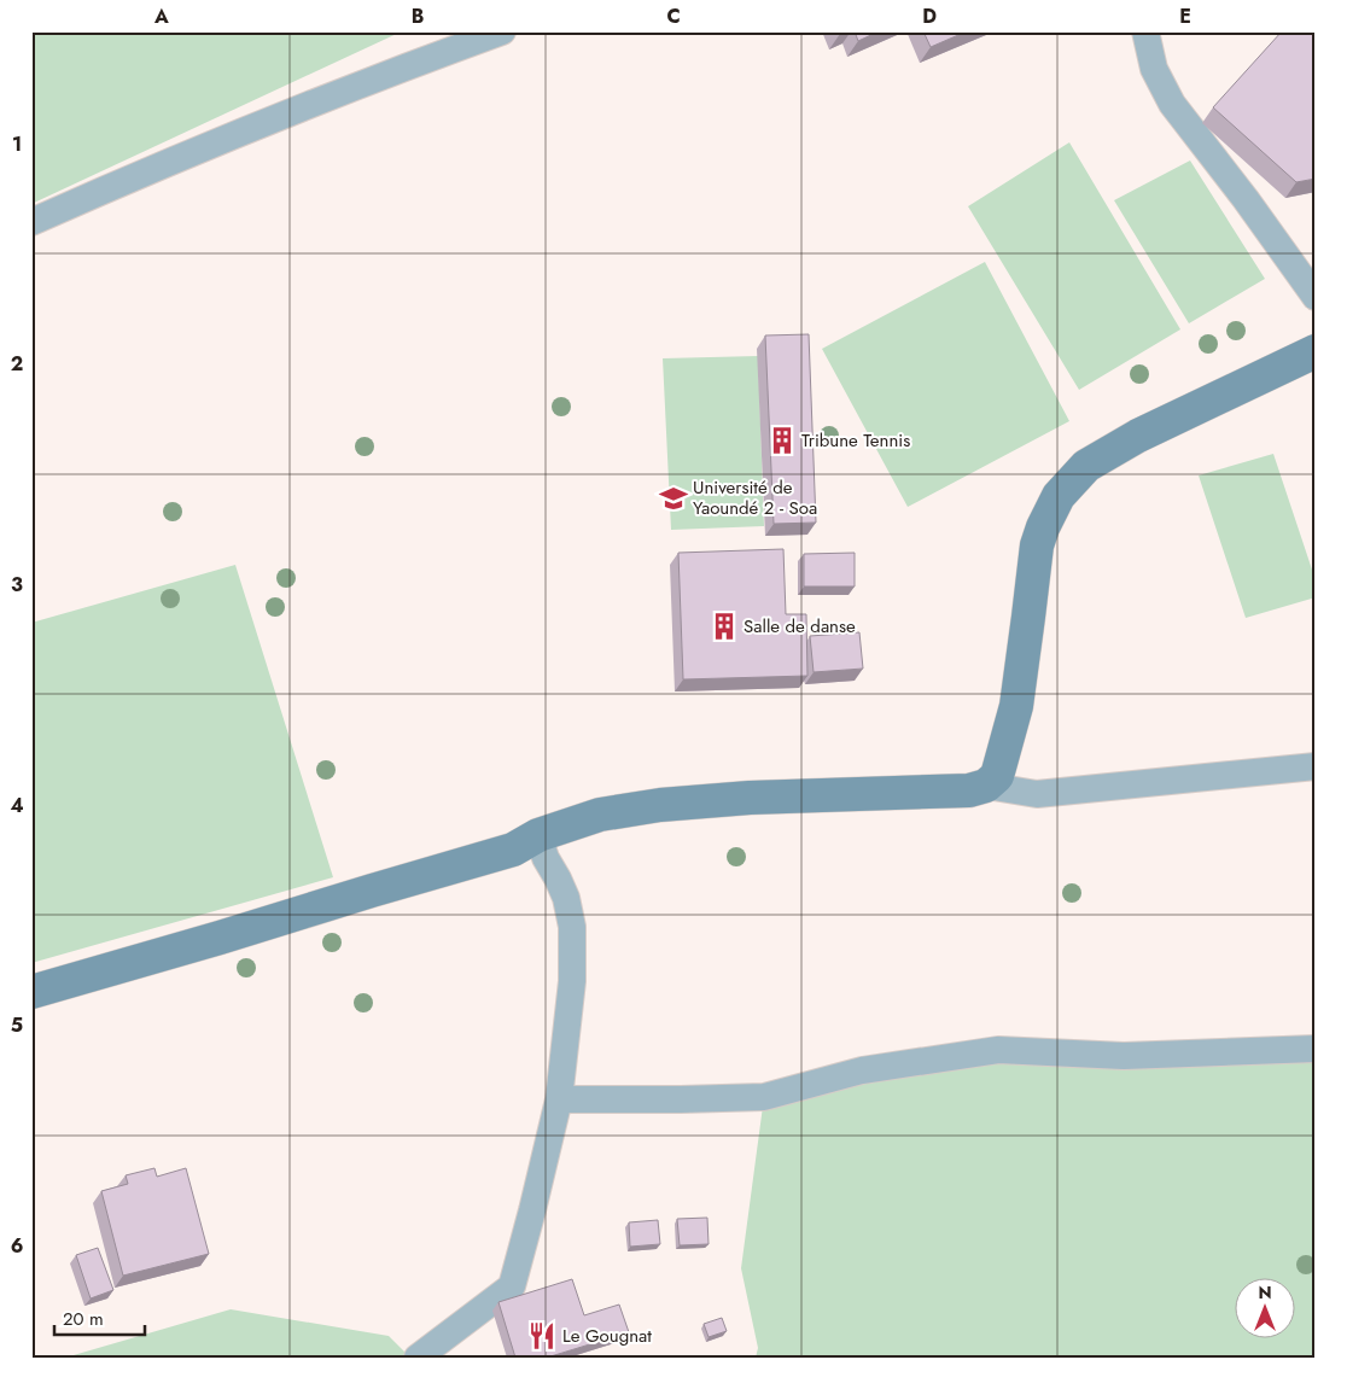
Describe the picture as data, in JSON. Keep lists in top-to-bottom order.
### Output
{
  "places": {
    "building": ["Tribune Tennis", "Salle de danse"],
    "school or university": ["Université de Yaoundé 2 - Soa"],
    "restaurant": ["Le Gougnat"]
  },
  "scale_bar": "20 m",
  "north": "top",
  "grid": {
    "columns": [
      "A",
      "B",
      "C",
      "D",
      "E"
    ],
    "rows": [
      "1",
      "2",
      "3",
      "4",
      "5",
      "6"
    ]
  }
}
